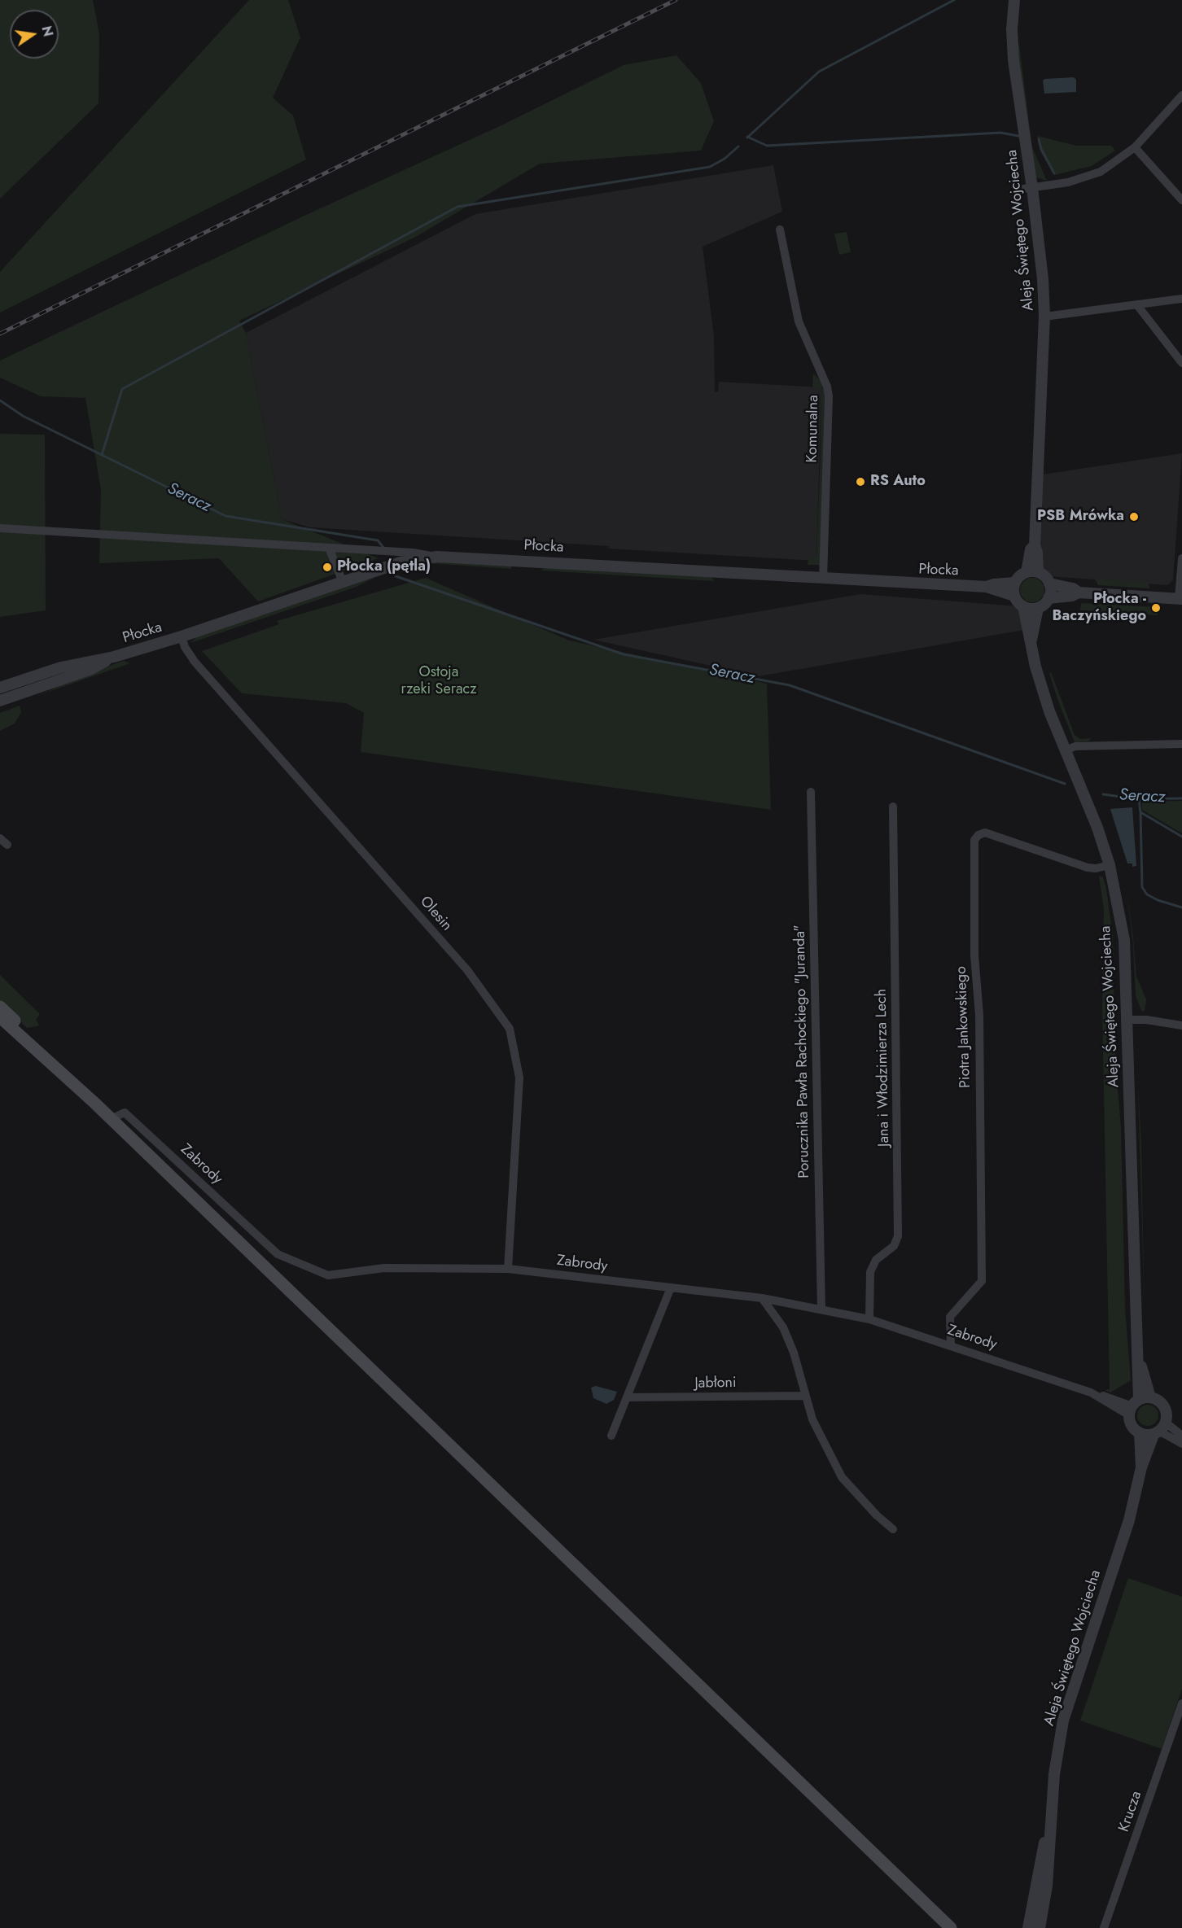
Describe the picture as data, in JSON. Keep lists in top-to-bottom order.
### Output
{
  "streets": {
    "street": [
      "Aleja Świętego Wojciecha",
      "Komunalna",
      "Płocka",
      "Olesin",
      "Piotra Jankowskiego",
      "Porucznika Pawła Rachockiego \"Juranda\"",
      "Jana i Włodzimierza Lech",
      "Zabrody",
      "Jabłoni",
      "Krucza"
    ]
  },
  "crossings": [
    ["Aleja Świętego Wojciecha", "Płocka"],
    ["Aleja Świętego Wojciecha", "Piotra Jankowskiego"],
    ["Aleja Świętego Wojciecha", "Zabrody"],
    ["Komunalna", "Płocka"],
    ["Płocka", "Olesin"],
    ["Olesin", "Zabrody"],
    ["Piotra Jankowskiego", "Zabrody"],
    ["Porucznika Pawła Rachockiego \"Juranda\"", "Zabrody"],
    ["Jana i Włodzimierza Lech", "Zabrody"]
  ],
  "water": ["Seracz"],
  "parks": ["Ostoja rzeki Seracz"],
  "places": [
    "RS Auto",
    "PSB Mrówka",
    "Płocka (pętla)",
    "Płocka - Baczyńskiego"
  ],
  "north": "right"
}
